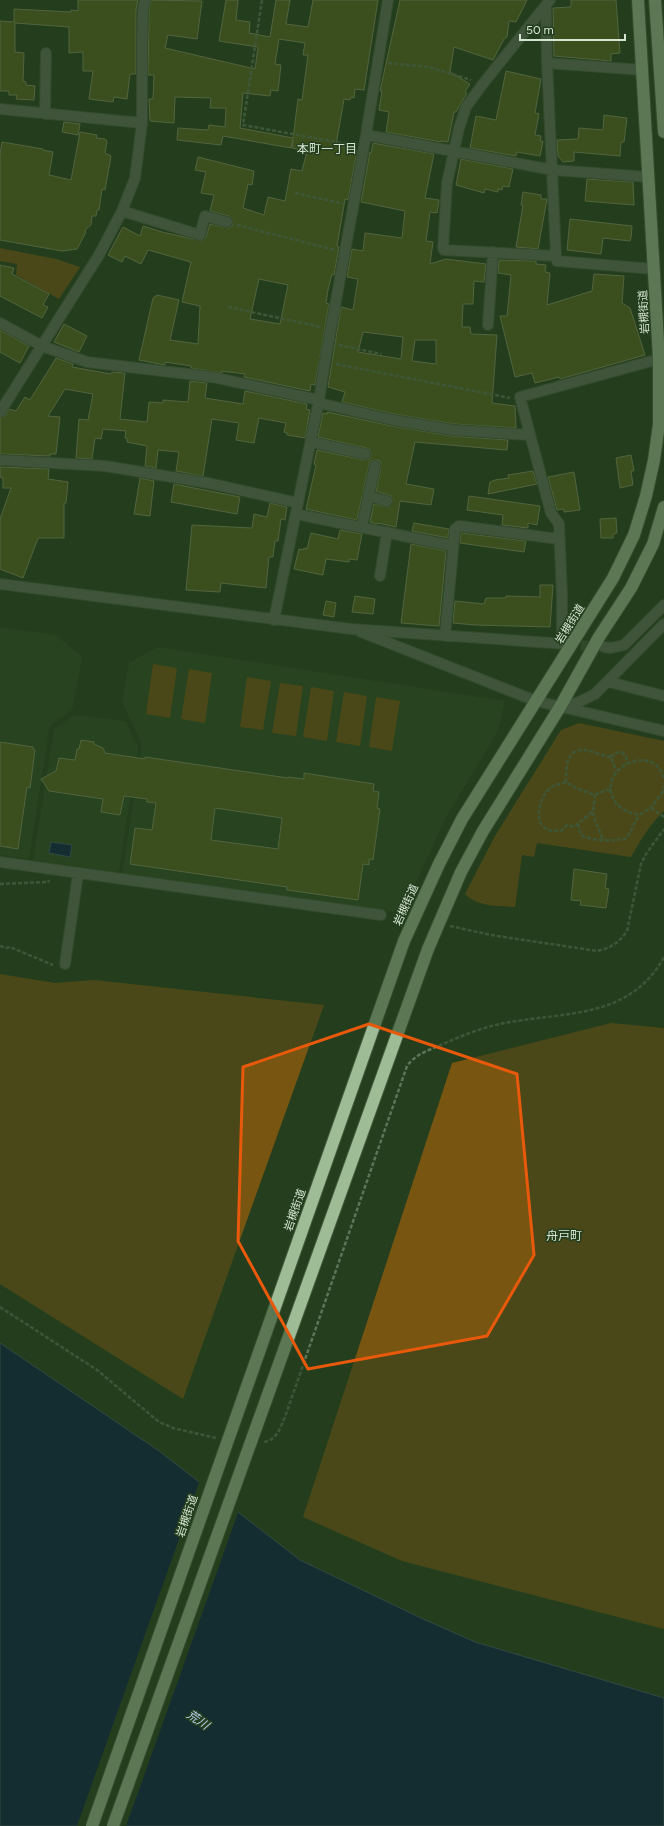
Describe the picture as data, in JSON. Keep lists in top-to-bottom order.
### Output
{
  "streets": {
    "highway": ["岩槻街道"]
  },
  "districts": ["本町一丁目", "舟戸町"],
  "water": ["荒川"],
  "scale_bar": "50 m"
}
